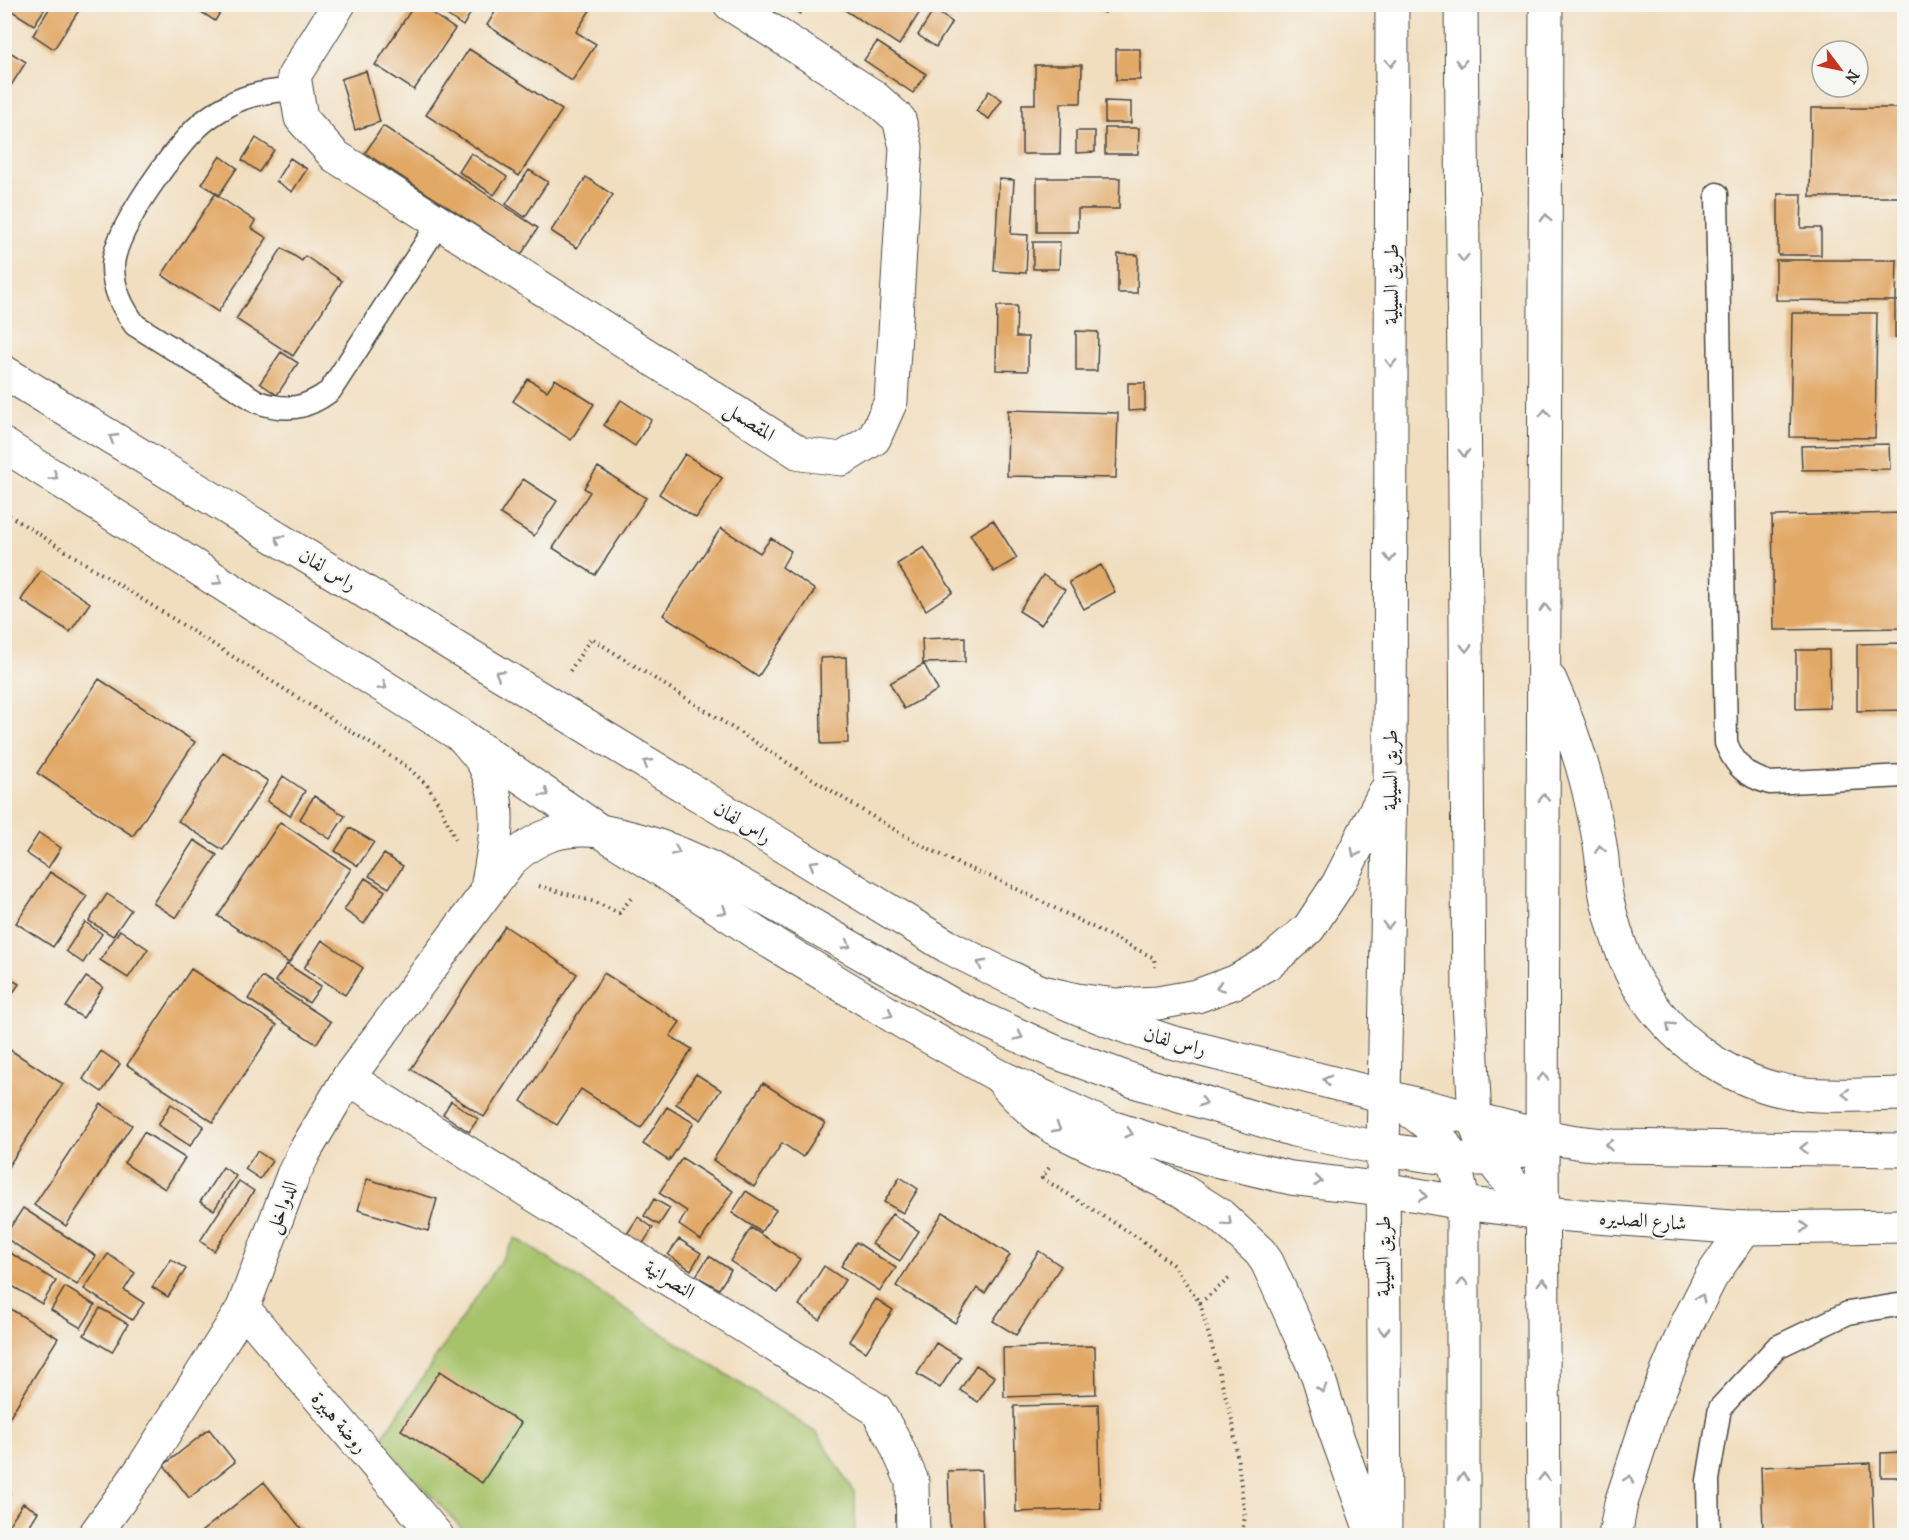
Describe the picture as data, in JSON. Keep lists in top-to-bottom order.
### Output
{
  "streets": {
    "main road": [
      "طريق السيلية",
      "المقصمل",
      "راس لفان",
      "الدواخل",
      "شارع الصديره",
      "النصرانية",
      "روضة هبيرة"
    ]
  },
  "crossings": [
    ["طريق السيلية", "راس لفان"],
    ["طريق السيلية", "شارع الصديره"],
    ["الدواخل", "النصرانية"],
    ["الدواخل", "روضة هبيرة"]
  ],
  "north": "bottom right"
}
